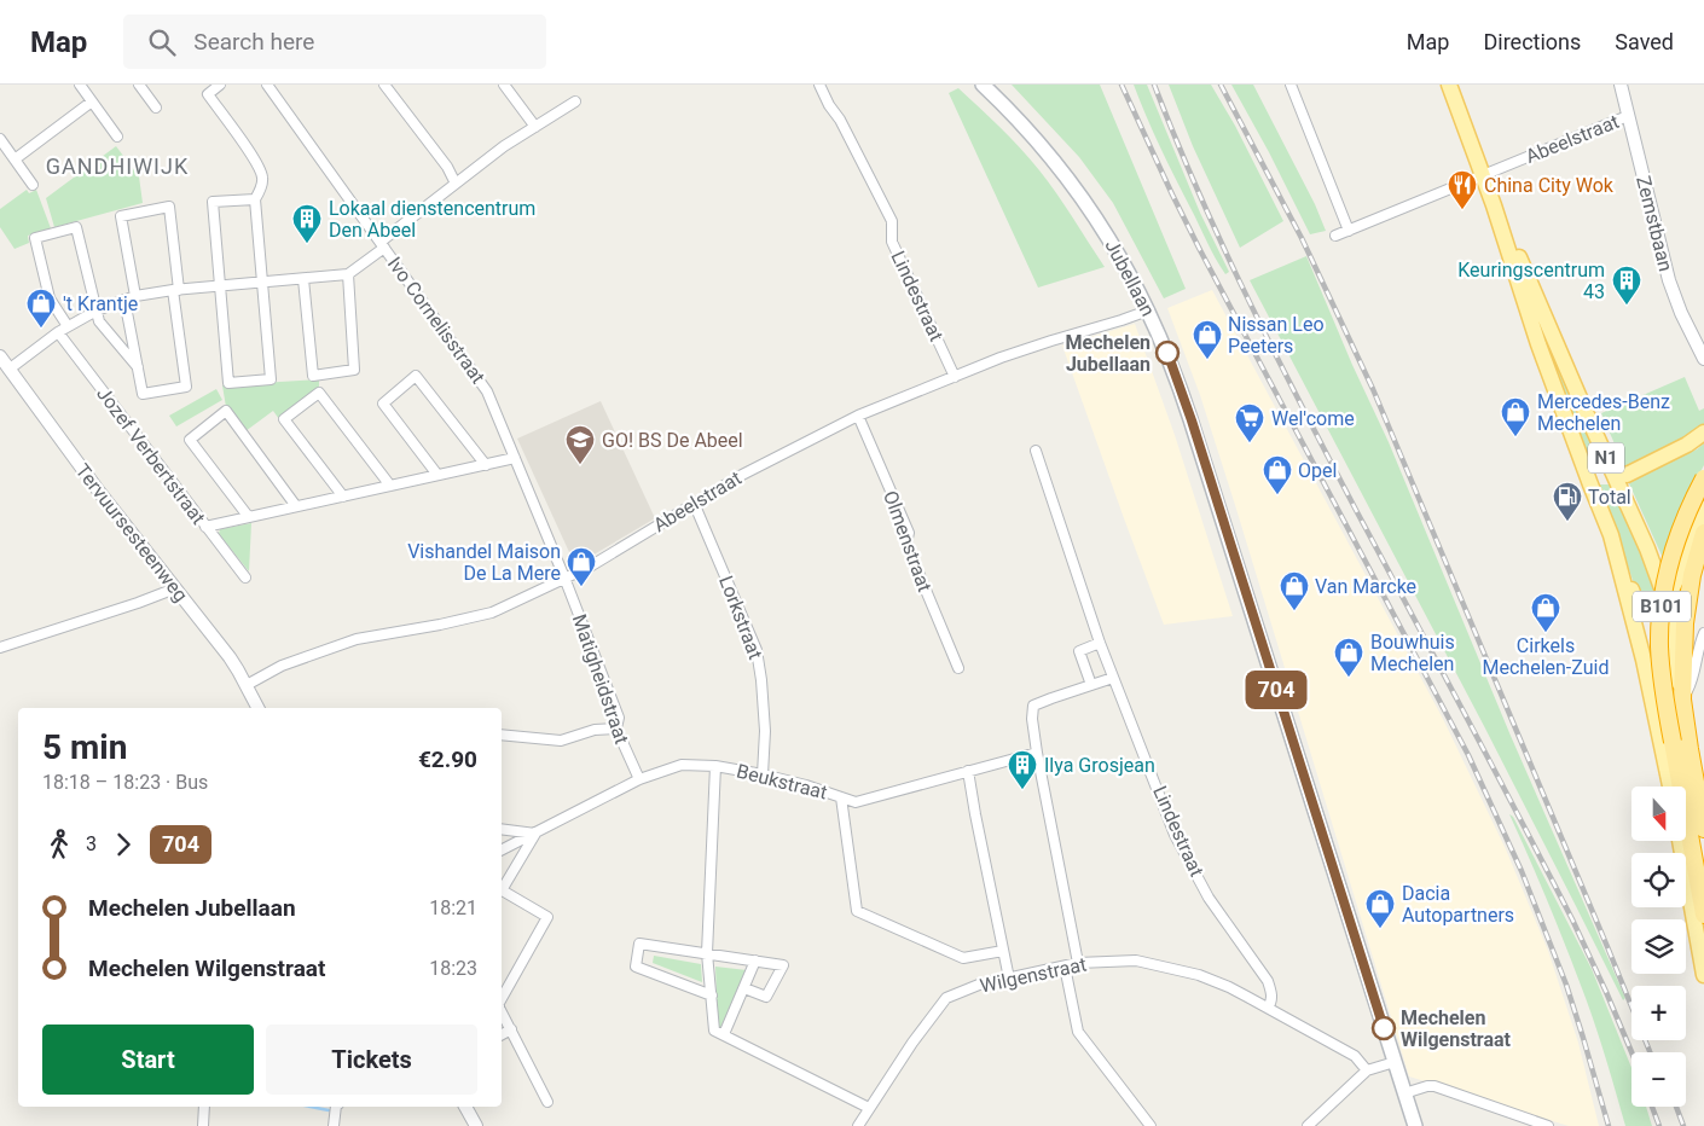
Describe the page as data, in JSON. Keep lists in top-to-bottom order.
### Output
{
  "streets": {
    "highway": ["B101"],
    "main road": ["Jubellaan", "N1"],
    "street": [
      "Abeelstraat",
      "Zemstbaan",
      "Lindestraat",
      "Ivo Cornelisstraat",
      "Jozef Verbertstraat",
      "Tervuursesteenweg",
      "Olmenstraat",
      "Lorkstraat",
      "Matigheidstraat",
      "Beukstraat",
      "Wilgenstraat"
    ]
  },
  "crossings": [
    ["Abeelstraat", "Zemstbaan"],
    ["Abeelstraat", "Jubellaan"],
    ["Abeelstraat", "Lindestraat"],
    ["Abeelstraat", "Ivo Cornelisstraat"],
    ["Abeelstraat", "N1"],
    ["Abeelstraat", "Tervuursesteenweg"],
    ["Abeelstraat", "Olmenstraat"],
    ["Abeelstraat", "Lorkstraat"],
    ["Abeelstraat", "Matigheidstraat"],
    ["Lindestraat", "Wilgenstraat"],
    ["Ivo Cornelisstraat", "Matigheidstraat"],
    ["N1", "B101"],
    ["Lorkstraat", "Beukstraat"],
    ["Matigheidstraat", "Beukstraat"]
  ],
  "districts": ["GANDHIWIJK"],
  "places": {
    "restaurant": ["China City Wok"],
    "building": ["Lokaal dienstencentrum Den Abeel", "Keuringscentrum 43", "Ilya Grosjean"],
    "shop": [
      "'t Krantje",
      "Nissan Leo Peeters",
      "Mercedes-Benz Mechelen",
      "Opel",
      "Vishandel Maison De La Mere",
      "Van Marcke",
      "Cirkels Mechelen-Zuid",
      "Bouwhuis Mechelen",
      "Dacia Autopartners"
    ],
    "other": ["Mechelen Jubellaan", "Mechelen Wilgenstraat"],
    "supermarket": ["Wel'come"],
    "school or university": ["GO! BS De Abeel"],
    "fuel station": ["Total"]
  },
  "lines": ["bus line 704"],
  "north": "bottom",
  "page": {
    "header": "Map",
    "search": "Search here",
    "nav": ["Map", "Directions", "Saved"],
    "on_map": "704",
    "heading": ["5 min", "18:18 – 18:23 · Bus", "€2.90"],
    "map_buttons": ["+", "−"],
    "legs": ["3", "704"],
    "list": [
      {
        "name": "Mechelen Jubellaan",
        "value": "18:21"
      },
      {
        "name": "Mechelen Wilgenstraat",
        "value": "18:23"
      }
    ],
    "buttons": ["Start", "Tickets"]
  }
}
